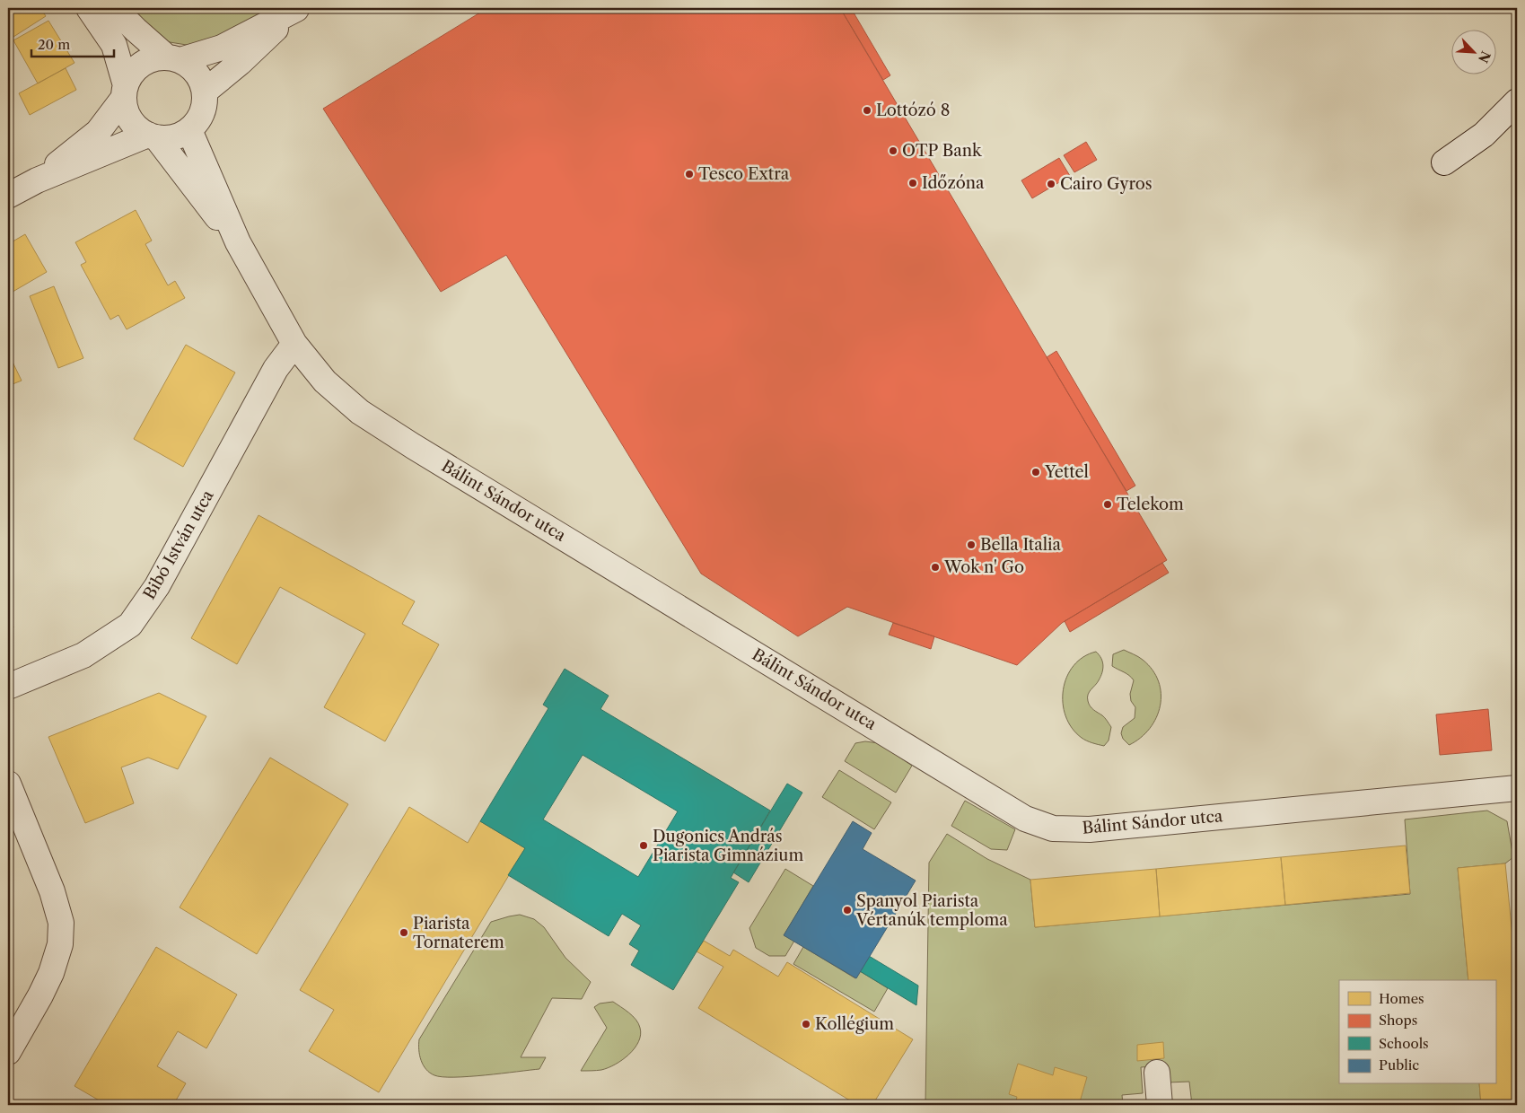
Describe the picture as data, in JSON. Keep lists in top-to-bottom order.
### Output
{
  "streets": {
    "street": ["Bálint Sándor utca", "Bibó István utca"]
  },
  "crossings": [
    ["Bálint Sándor utca", "Bibó István utca"]
  ],
  "places": [
    "Lottózó 8",
    "OTP Bank",
    "Tesco Extra",
    "Időzóna",
    "Cairo Gyros",
    "Yettel",
    "Telekom",
    "Bella Italia",
    "Wok n' Go",
    "Dugonics András Piarista Gimnázium",
    "Spanyol Piarista Vértanúk temploma",
    "Piarista Tornaterem",
    "Kollégium"
  ],
  "legend": [
    "Homes",
    "Shops",
    "Schools",
    "Public"
  ],
  "scale_bar": "20 m",
  "north": "bottom right"
}
